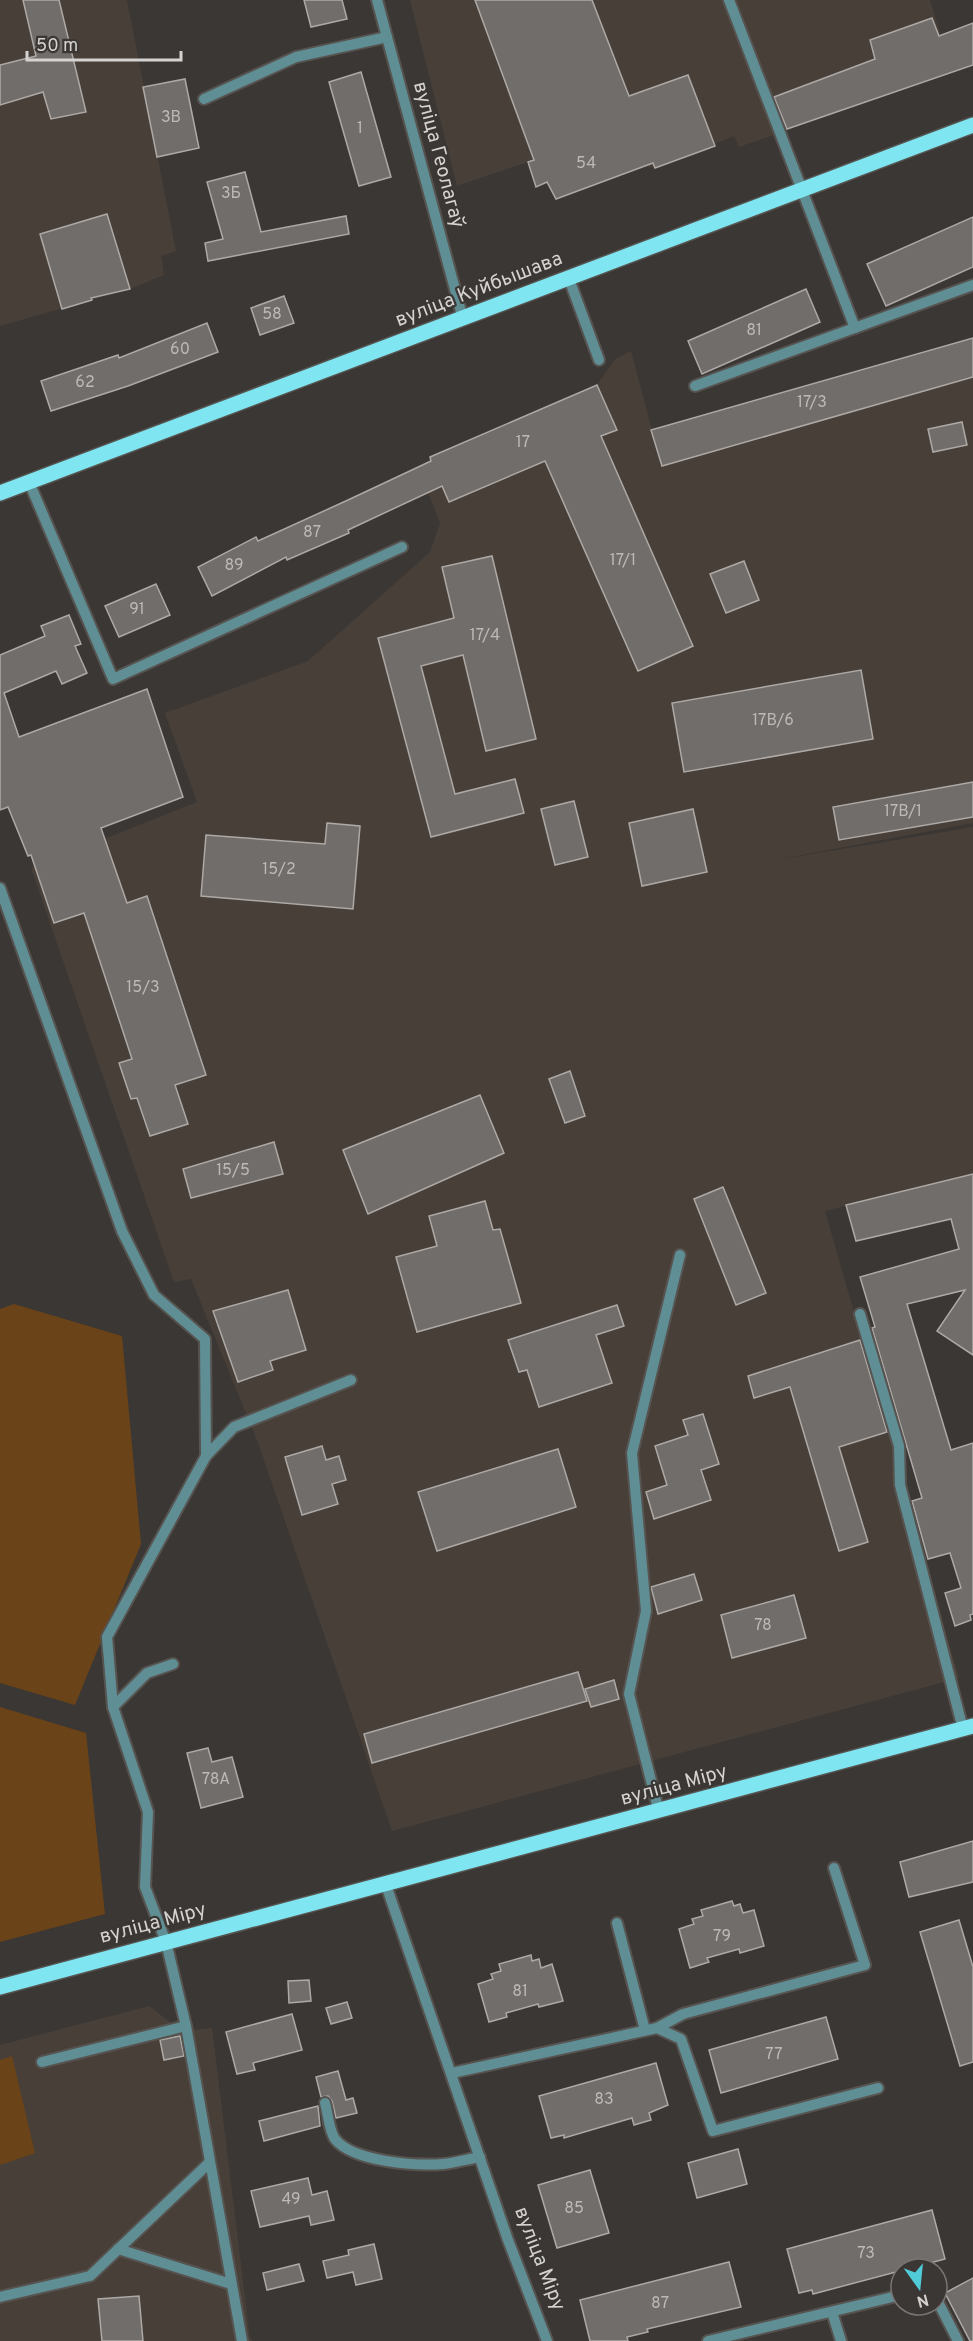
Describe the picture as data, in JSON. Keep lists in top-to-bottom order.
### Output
{
  "streets": {
    "main road": ["вуліца Куйбышава", "вуліца Міру"],
    "street": ["вуліца Геолагаў"]
  },
  "crossings": [
    ["вуліца Геолагаў", "вуліца Куйбышава"]
  ],
  "house_numbers": [
    "3В",
    "1",
    "54",
    "3Б",
    "58",
    "81",
    "60",
    "62",
    "17/3",
    "17",
    "87",
    "17/1",
    "89",
    "91",
    "17/4",
    "17В/6",
    "17В/1",
    "15/2",
    "15/3",
    "15/5",
    "78",
    "78А",
    "79",
    "81",
    "77",
    "83",
    "49",
    "85",
    "73",
    "87"
  ],
  "scale_bar": "50 m",
  "north": "bottom"
}
